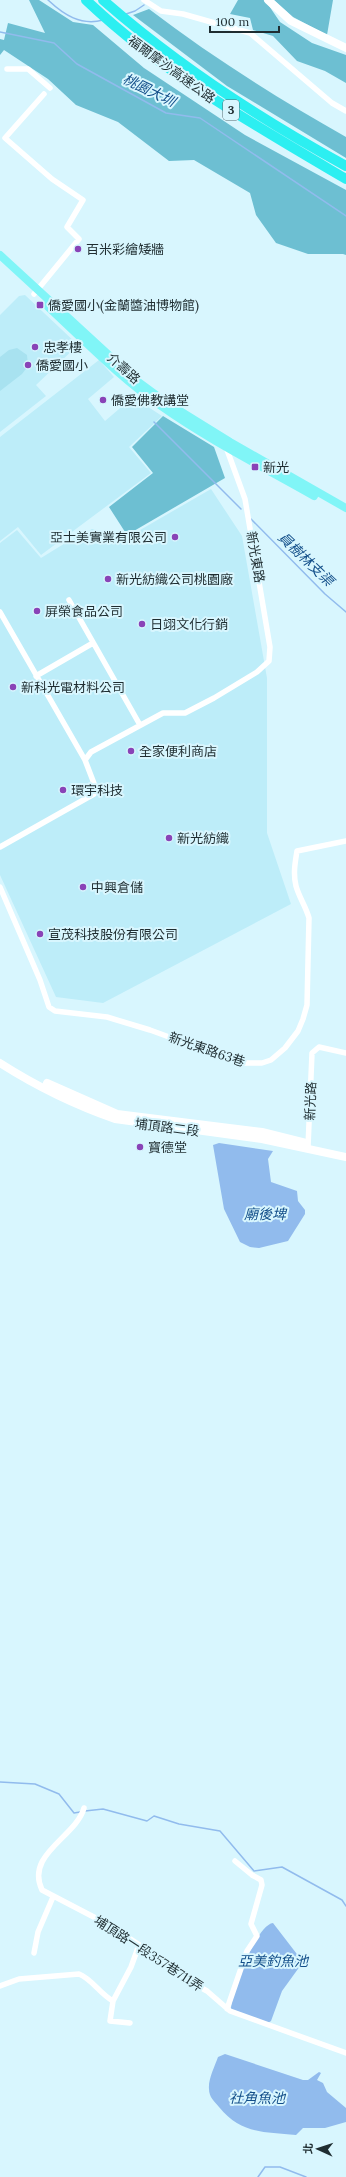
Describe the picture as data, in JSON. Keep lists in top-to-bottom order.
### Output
{
  "streets": {
    "highway": ["福爾摩沙高速公路", "3"],
    "main road": ["介壽路"],
    "street": [
      "新光東路",
      "新光東路63巷",
      "新光路",
      "埔頂路二段",
      "埔頂路一段357巷711弄"
    ]
  },
  "crossings": [
    ["介壽路", "新光東路"],
    ["新光路", "埔頂路二段"]
  ],
  "water": [
    "桃園大圳",
    "員樹林支渠",
    "廟後埤",
    "亞美釣魚池",
    "社角魚池"
  ],
  "places": {
    "other": [
      "百米彩繪矮牆",
      "忠孝樓",
      "僑愛國小",
      "僑愛佛教講堂",
      "亞士美實業有限公司",
      "新光紡織公司桃園廠",
      "屏榮食品公司",
      "日翊文化行銷",
      "新科光電材料公司",
      "全家便利商店",
      "環宇科技",
      "新光紡織",
      "中興倉儲",
      "宣茂科技股份有限公司",
      "寶德堂"
    ],
    "transit": ["僑愛國小(金蘭醬油博物館)", "新光"]
  },
  "scale_bar": "100 m",
  "north": "left"
}
